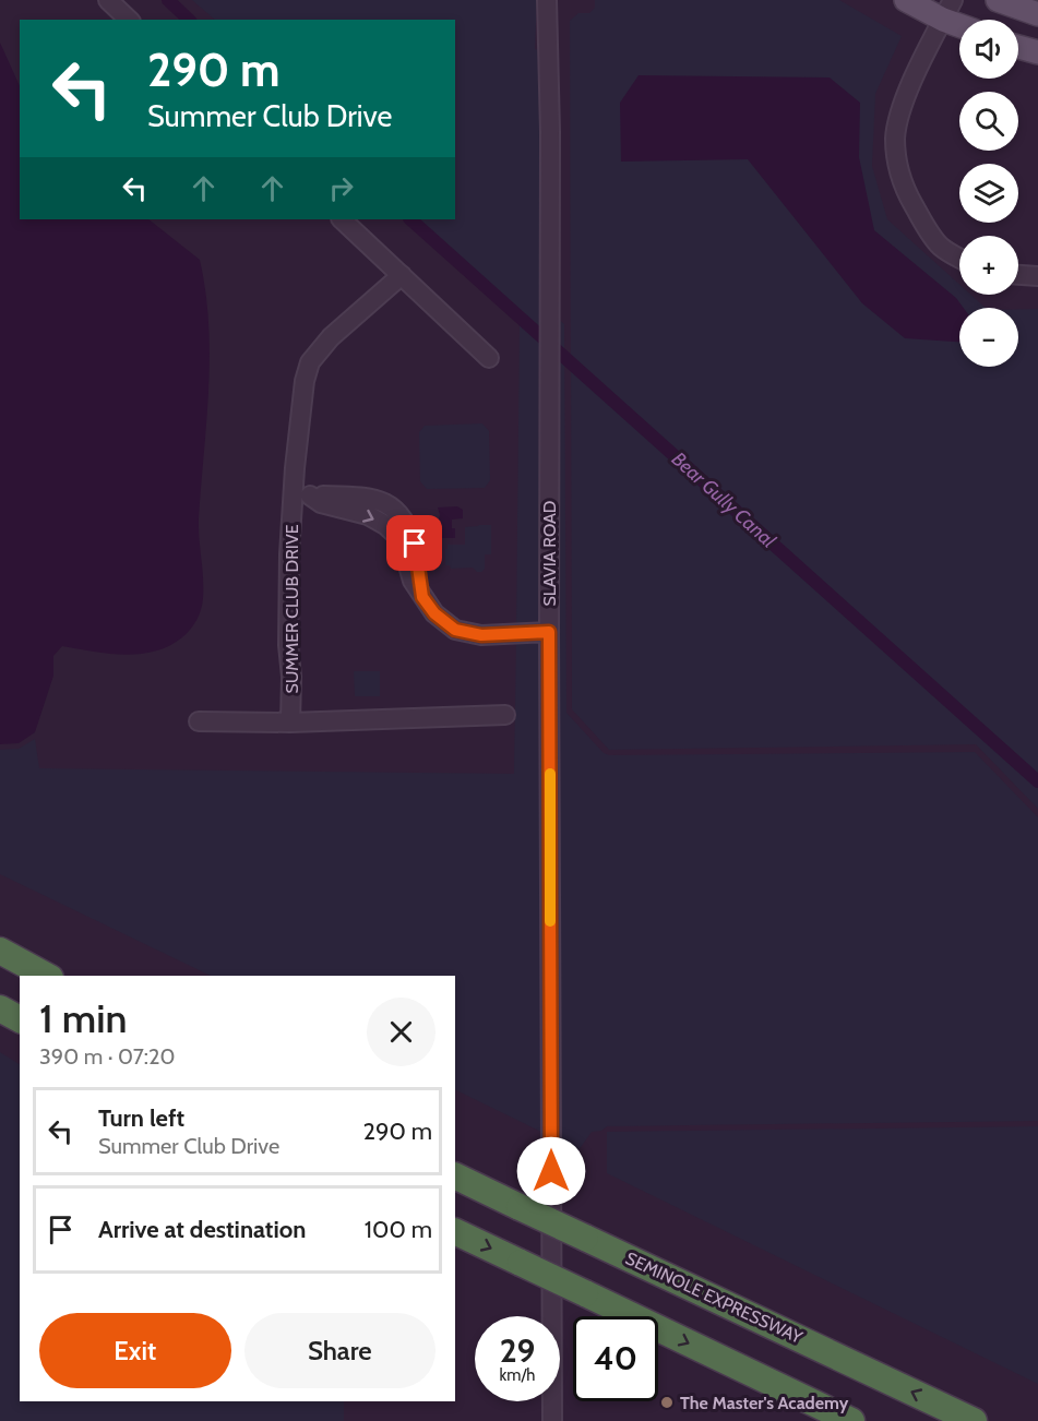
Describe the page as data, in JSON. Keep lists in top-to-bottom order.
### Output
{
  "streets": {
    "highway": ["SEMINOLE EXPRESSWAY"],
    "street": ["SLAVIA ROAD", "SUMMER CLUB DRIVE"]
  },
  "water": ["Bear Gully Canal"],
  "places": ["The Master's Academy"],
  "page": {
    "map_buttons": ["+", "−"],
    "turn": ["290 m", "Summer Club Drive"],
    "heading": ["1 min", "390 m · 07:20"],
    "list": [
      {
        "name": "Turn left",
        "note": "Summer Club Drive",
        "value": "290 m"
      },
      {
        "name": "Arrive at destination",
        "value": "100 m"
      }
    ],
    "buttons": ["Exit", "Share"],
    "speed": "29 km/h",
    "limit": "40"
  }
}
